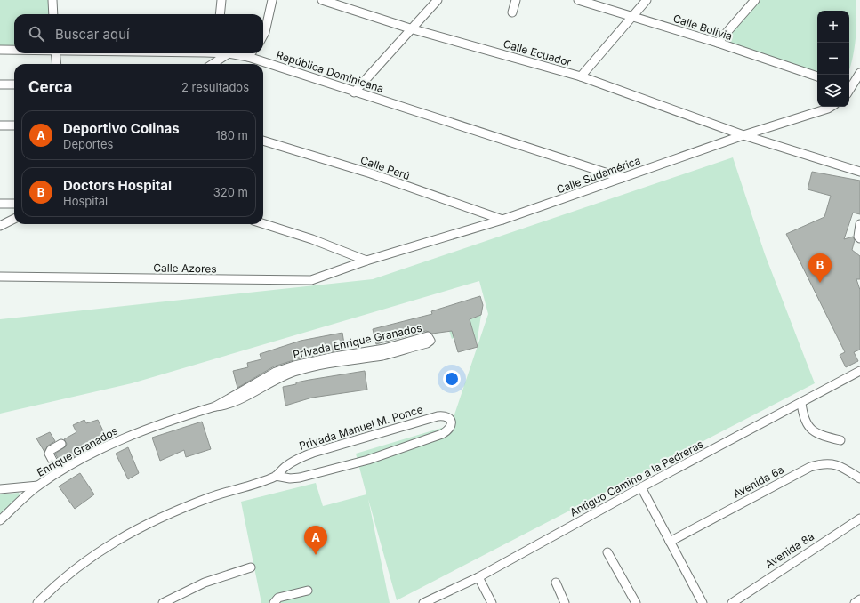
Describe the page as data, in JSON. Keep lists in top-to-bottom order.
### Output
{
  "streets": {
    "street": [
      "Calle Bolivia",
      "Calle Ecuador",
      "República Dominicana",
      "Calle Perú",
      "Calle Sudamérica",
      "Calle Azores",
      "Privada Enrique Granados",
      "Privada Manuel M. Ponce",
      "Enrique Granados",
      "Antiguo Camino a la Pedreras",
      "Avenida 6a",
      "Avenida 8a"
    ]
  },
  "crossings": [
    ["Calle Ecuador", "Calle Sudamérica"],
    ["República Dominicana", "Calle Sudamérica"],
    ["Calle Perú", "Calle Sudamérica"],
    ["Calle Sudamérica", "Calle Azores"],
    ["Privada Enrique Granados", "Enrique Granados"]
  ],
  "page": {
    "map_buttons": ["+", "−"],
    "search": "Buscar aquí",
    "heading": ["Cerca", "2 resultados"],
    "list": [
      {
        "mark": "A",
        "name": "Deportivo Colinas",
        "note": "Deportes",
        "value": "180 m"
      },
      {
        "mark": "B",
        "name": "Doctors Hospital",
        "note": "Hospital",
        "value": "320 m"
      }
    ],
    "pins": ["B", "A"]
  }
}
